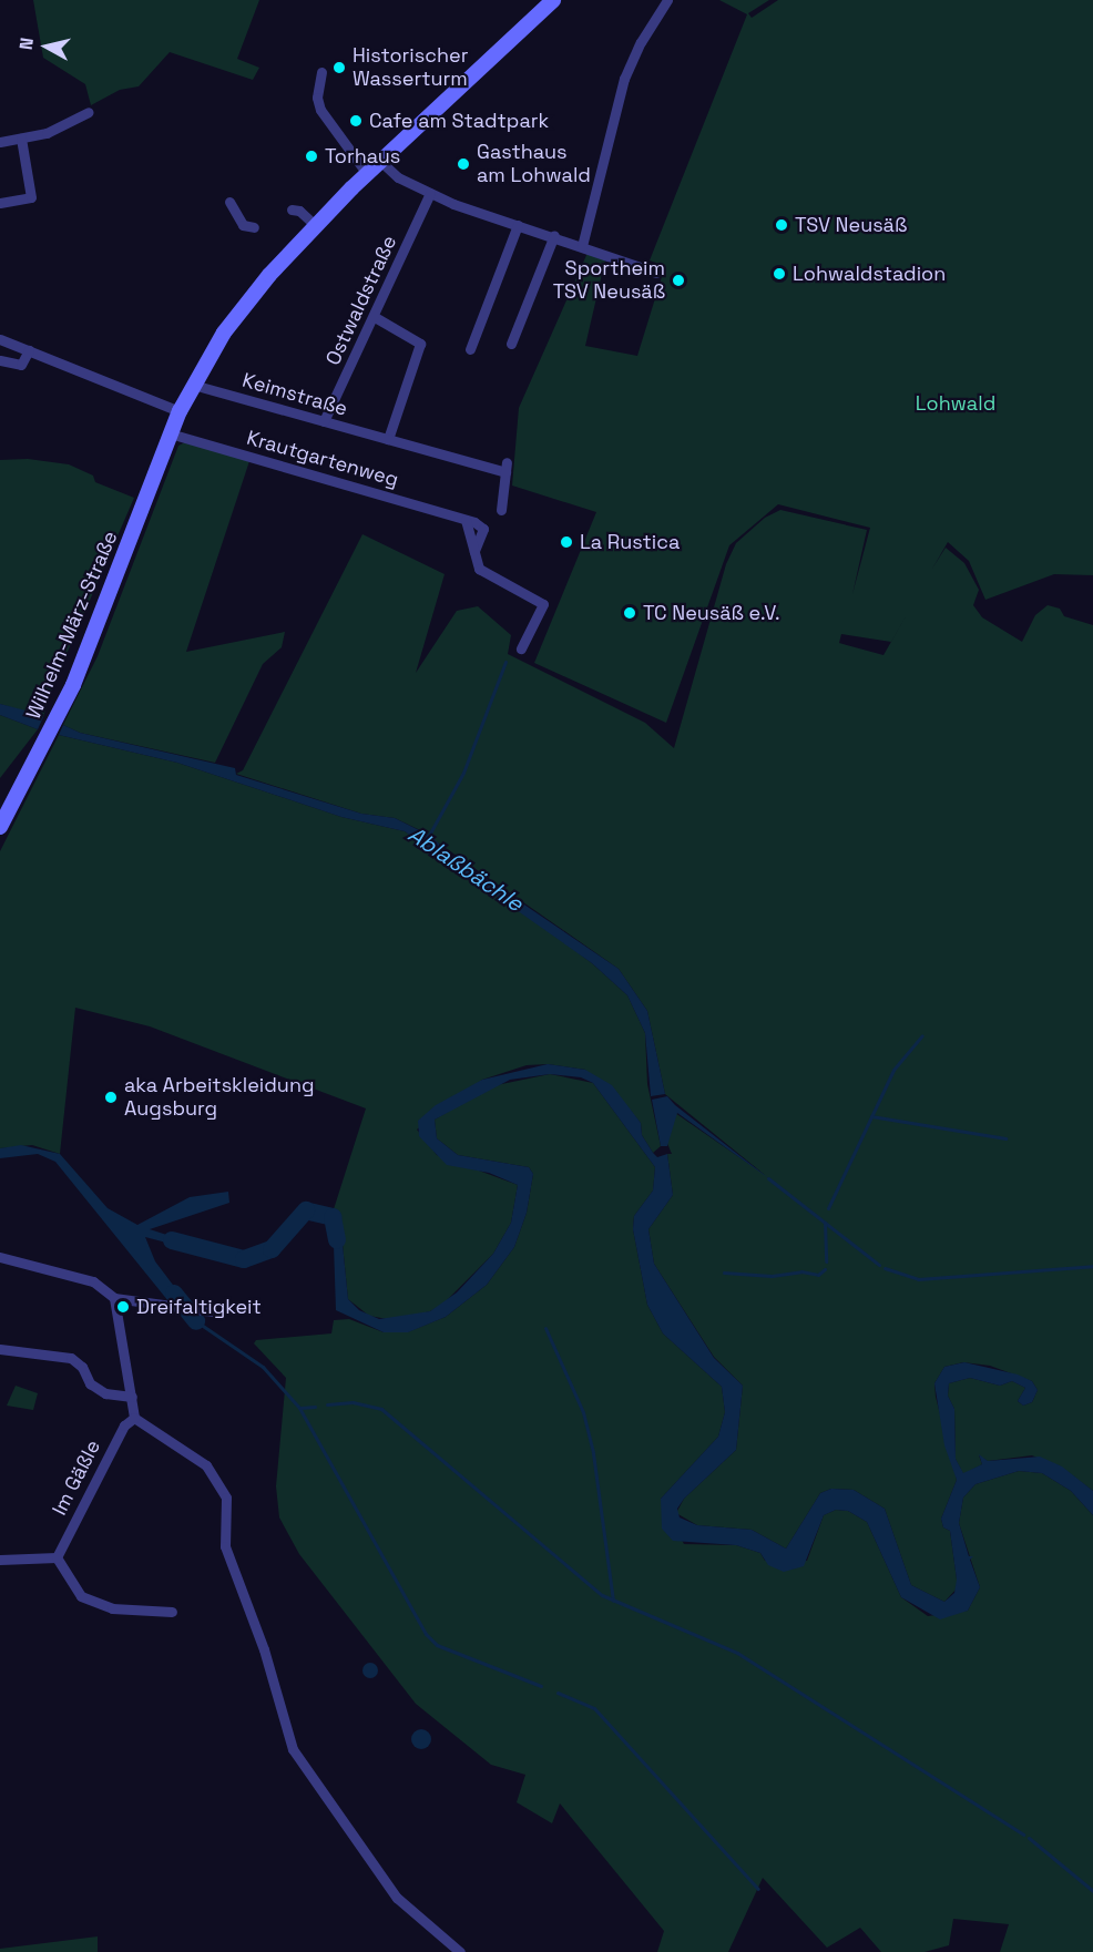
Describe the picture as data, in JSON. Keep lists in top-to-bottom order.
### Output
{
  "streets": {
    "street": [
      "Ostwaldstraße",
      "Keimstraße",
      "Krautgartenweg",
      "Wilhelm-März-Straße",
      "Im Gäßle"
    ]
  },
  "crossings": [
    ["Ostwaldstraße", "Keimstraße"],
    ["Keimstraße", "Wilhelm-März-Straße"],
    ["Krautgartenweg", "Wilhelm-März-Straße"]
  ],
  "water": ["Ablaßbächle"],
  "parks": ["Lohwald"],
  "places": [
    "Historischer Wasserturm",
    "Cafe am Stadtpark",
    "Torhaus",
    "Gasthaus am Lohwald",
    "TSV Neusäß",
    "Lohwaldstadion",
    "Sportheim TSV Neusäß",
    "La Rustica",
    "TC Neusäß e.V.",
    "aka Arbeitskleidung Augsburg",
    "Dreifaltigkeit"
  ],
  "north": "left"
}
